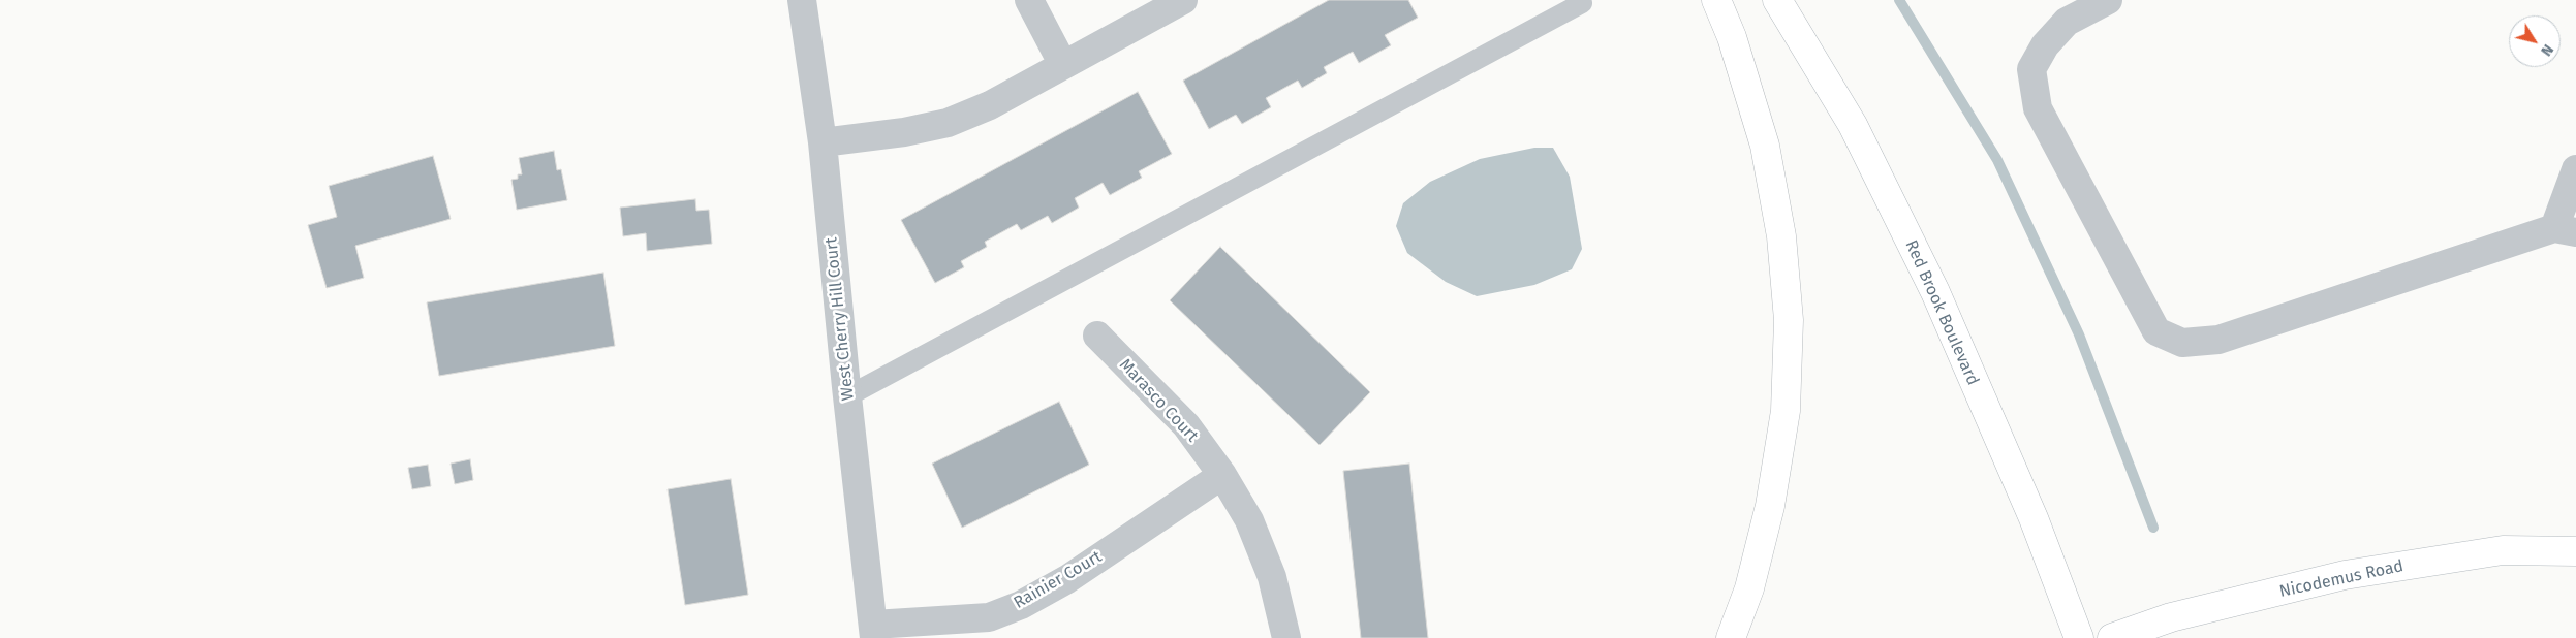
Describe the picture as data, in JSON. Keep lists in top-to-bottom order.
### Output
{
  "streets": {
    "main road": ["Red Brook Boulevard", "Nicodemus Road"],
    "street": ["West Cherry Hill Court", "Marasco Court", "Rainier Court"]
  },
  "crossings": [
    ["West Cherry Hill Court", "Rainier Court"],
    ["Marasco Court", "Rainier Court"]
  ],
  "north": "bottom right"
}
